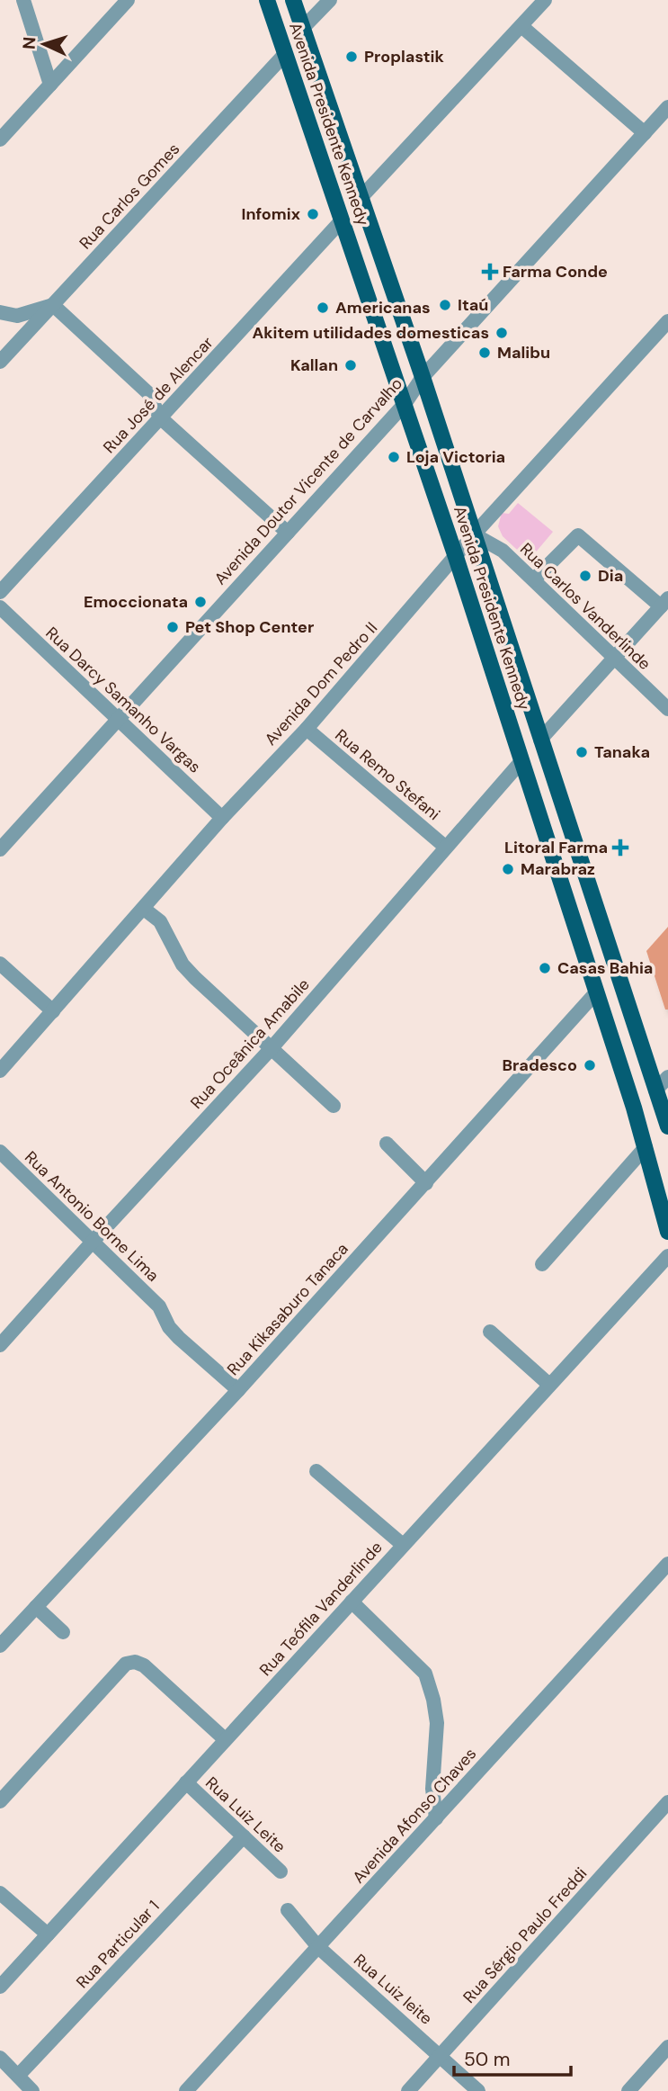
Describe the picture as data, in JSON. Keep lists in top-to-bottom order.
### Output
{
  "streets": {
    "main road": ["Avenida Presidente Kennedy"],
    "street": [
      "Rua Carlos Gomes",
      "Rua José de Alencar",
      "Avenida Doutor Vicente de Carvalho",
      "Rua Carlos Vanderlinde",
      "Avenida Dom Pedro II",
      "Rua Darcy Samanho Vargas",
      "Rua Remo Stefani",
      "Rua Oceânica Amabile",
      "Rua Antonio Borne Lima",
      "Rua Kikasaburo Tanaca",
      "Rua Teófila Vanderlinde",
      "Rua Luiz Leite",
      "Avenida Afonso Chaves",
      "Rua Sérgio Paulo Freddi",
      "Rua Particular 1",
      "Rua Luiz leite"
    ]
  },
  "crossings": [
    ["Avenida Presidente Kennedy", "Rua Carlos Gomes"],
    ["Avenida Presidente Kennedy", "Rua José de Alencar"],
    ["Avenida Presidente Kennedy", "Avenida Doutor Vicente de Carvalho"],
    ["Avenida Presidente Kennedy", "Rua Carlos Vanderlinde"],
    ["Avenida Presidente Kennedy", "Avenida Dom Pedro II"],
    ["Avenida Presidente Kennedy", "Rua Oceânica Amabile"],
    ["Avenida Presidente Kennedy", "Rua Kikasaburo Tanaca"],
    ["Avenida Doutor Vicente de Carvalho", "Rua Darcy Samanho Vargas"],
    ["Rua Carlos Vanderlinde", "Avenida Dom Pedro II"],
    ["Avenida Dom Pedro II", "Rua Darcy Samanho Vargas"],
    ["Avenida Dom Pedro II", "Rua Remo Stefani"],
    ["Rua Remo Stefani", "Rua Oceânica Amabile"],
    ["Rua Oceânica Amabile", "Rua Antonio Borne Lima"],
    ["Rua Antonio Borne Lima", "Rua Kikasaburo Tanaca"],
    ["Rua Teófila Vanderlinde", "Rua Luiz Leite"],
    ["Rua Luiz Leite", "Rua Particular 1"],
    ["Avenida Afonso Chaves", "Rua Luiz leite"],
    ["Rua Sérgio Paulo Freddi", "Rua Luiz leite"]
  ],
  "places": {
    "other": [
      "Proplastik",
      "Infomix",
      "Itaú",
      "Americanas",
      "Akitem utilidades domesticas",
      "Malibu",
      "Kallan",
      "Loja Victoria",
      "Dia",
      "Emoccionata",
      "Pet Shop Center",
      "Tanaka",
      "Marabraz",
      "Casas Bahia",
      "Bradesco"
    ],
    "health": ["Farma Conde", "Litoral Farma"]
  },
  "scale_bar": "50 m",
  "north": "left"
}
